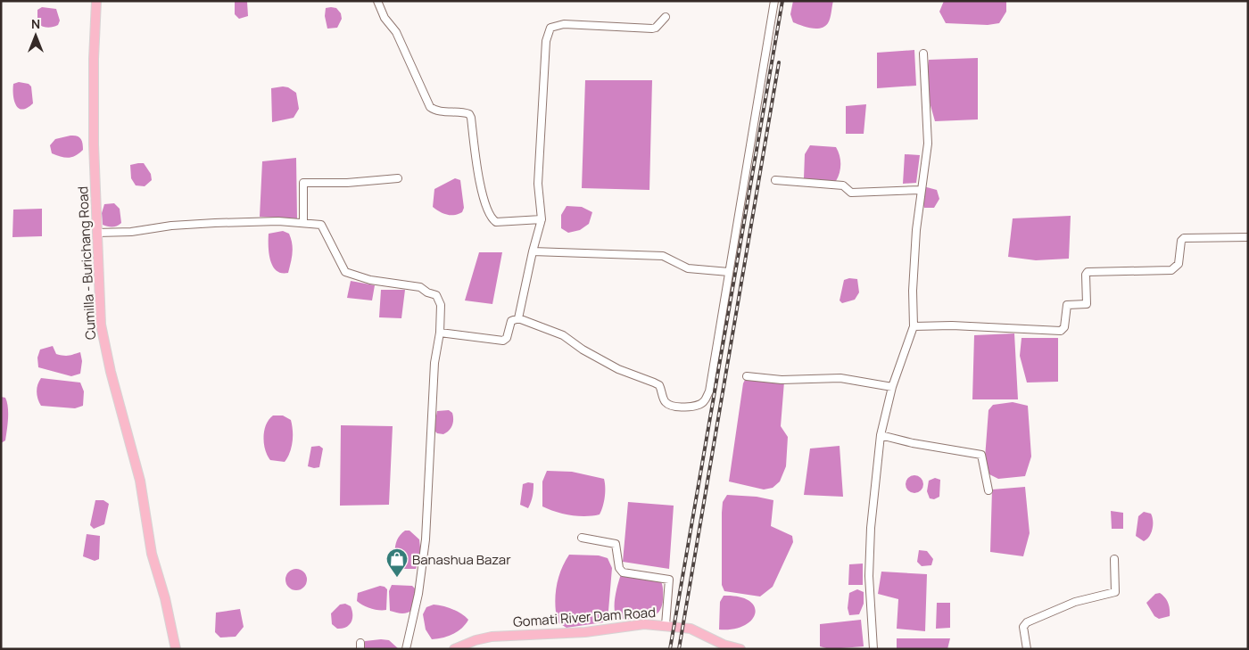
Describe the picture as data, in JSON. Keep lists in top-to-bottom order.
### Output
{
  "streets": {
    "main road": ["Cumilla - Burichang Road", "Gomati River Dam Road"]
  },
  "places": {
    "shop": ["Banashua Bazar"]
  },
  "north": "top"
}
